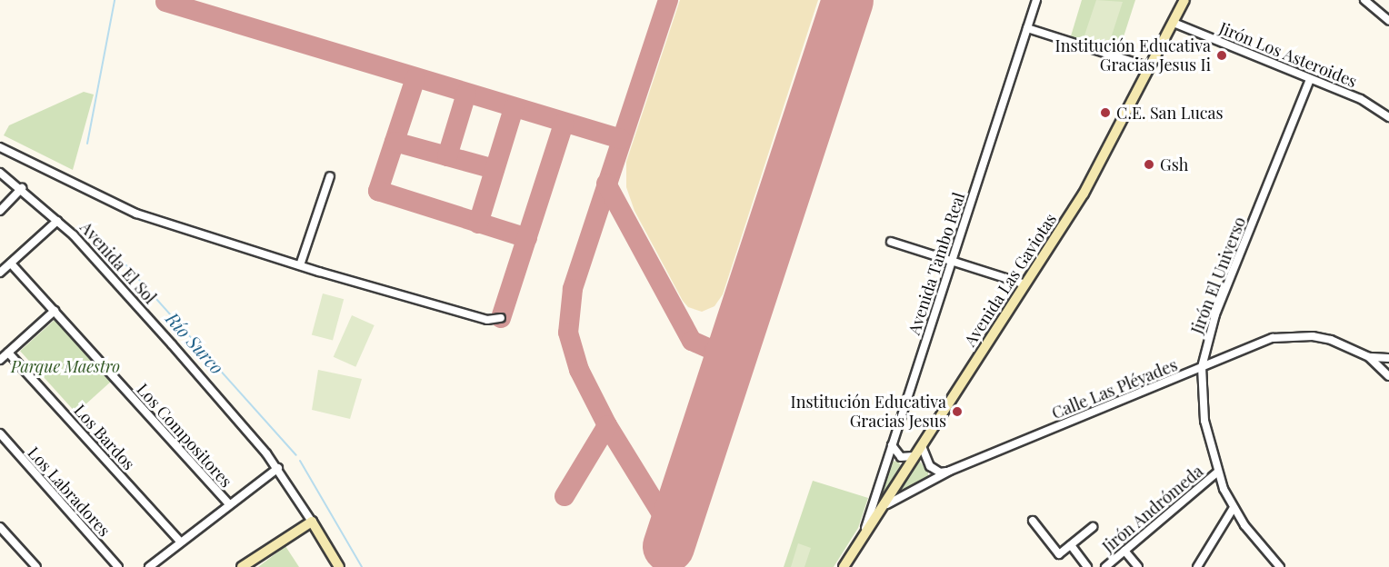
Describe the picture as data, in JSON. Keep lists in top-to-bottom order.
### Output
{
  "streets": {
    "street": [
      "Jirón Los Asteroides",
      "Avenida El Sol",
      "Avenida Tambo Real",
      "Jirón El Universo",
      "Avenida Las Gaviotas",
      "Calle Las Pléyades",
      "Los Compositores",
      "Los Bardos",
      "Los Labradores",
      "Jirón Andrómeda"
    ]
  },
  "crossings": [
    ["Jirón Los Asteroides", "Jirón El Universo"],
    ["Jirón Los Asteroides", "Avenida Las Gaviotas"],
    ["Avenida Tambo Real", "Avenida Las Gaviotas"],
    ["Avenida Tambo Real", "Calle Las Pléyades"],
    ["Jirón El Universo", "Calle Las Pléyades"],
    ["Jirón El Universo", "Jirón Andrómeda"],
    ["Avenida Las Gaviotas", "Calle Las Pléyades"]
  ],
  "water": ["Río Surco"],
  "parks": ["Parque Maestro"],
  "places": [
    "Institución Educativa Gracias Jesus Ii",
    "C.E. San Lucas",
    "Gsh",
    "Institución Educativa Gracias Jesus"
  ]
}
